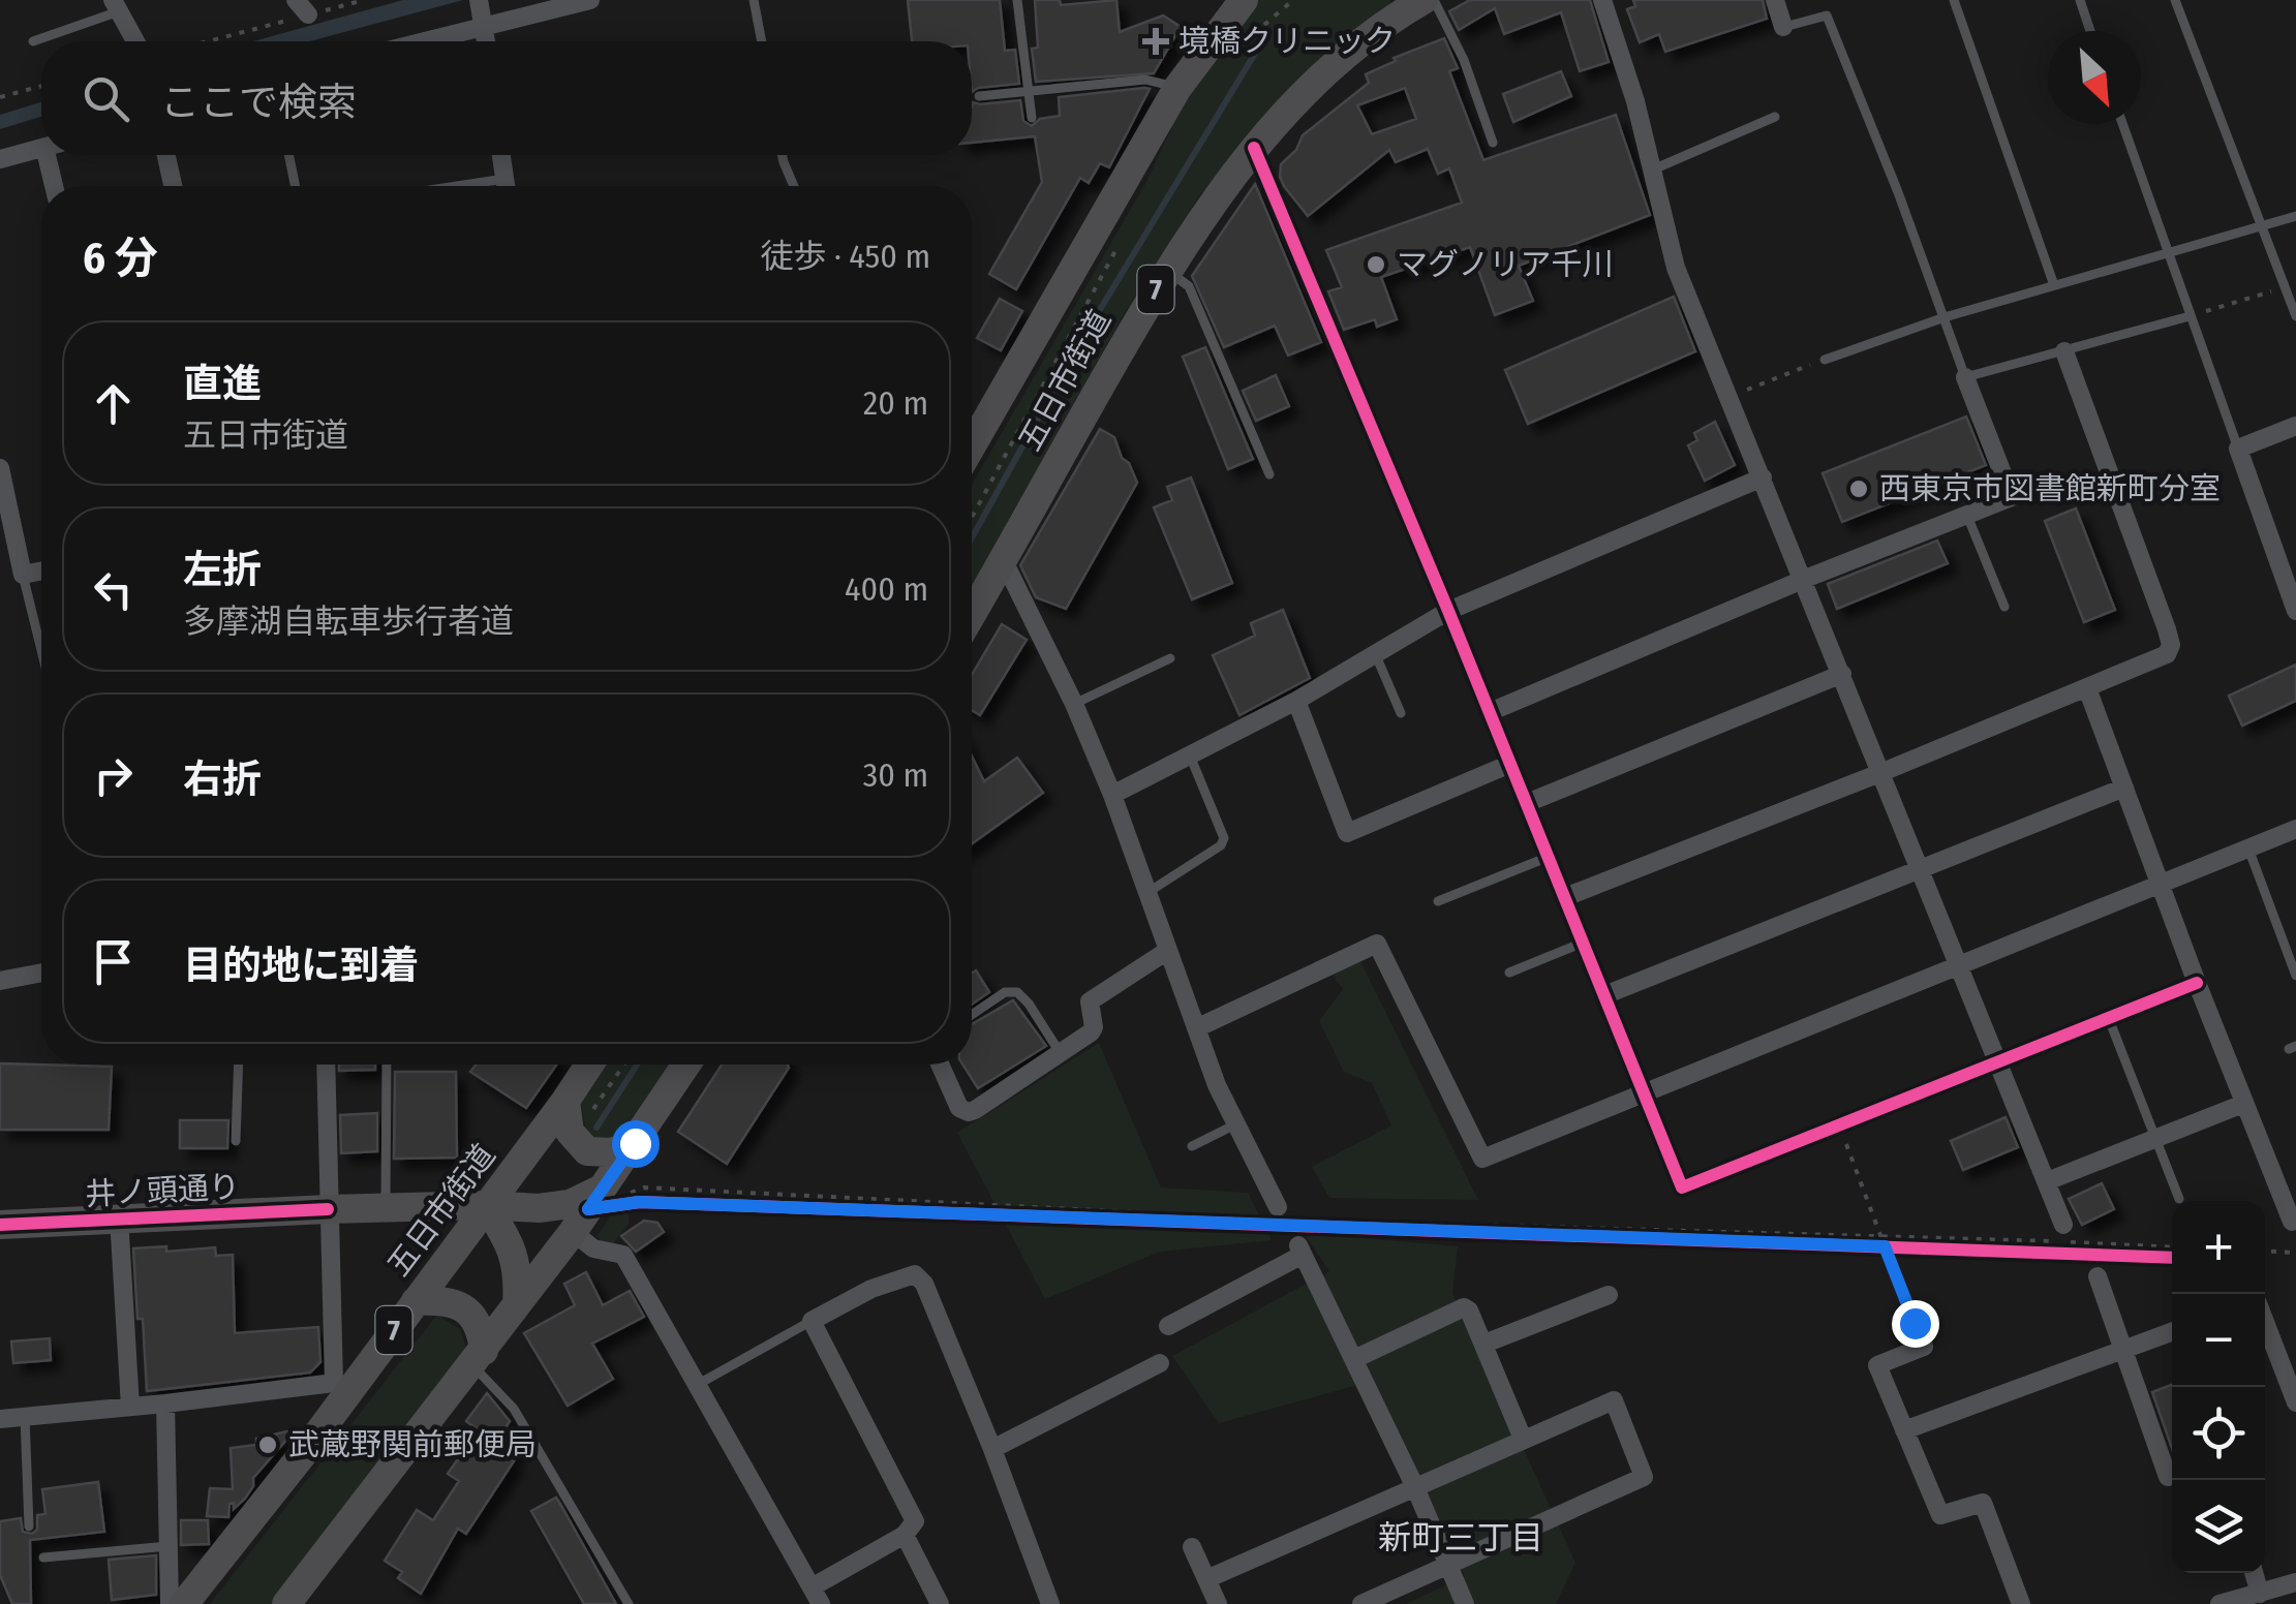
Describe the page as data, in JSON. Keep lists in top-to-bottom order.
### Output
{
  "streets": {
    "main road": ["7", "五日市街道", "井ノ頭通り"]
  },
  "crossings": [
    ["五日市街道", "井ノ頭通り"]
  ],
  "districts": ["新町三丁目"],
  "places": {
    "health": ["境橋クリニック"],
    "other": ["マグノリア千川", "西東京市図書館新町分室", "武蔵野関前郵便局"]
  },
  "north": "bottom right",
  "page": {
    "search": "ここで検索",
    "heading": ["6 分", "徒歩 · 450 m"],
    "list": [
      ["直進", "五日市街道", "20 m"],
      ["左折", "多摩湖自転車歩行者道", "400 m"],
      ["右折", "30 m"],
      "目的地に到着"
    ],
    "map_buttons": ["+", "−"]
  }
}
